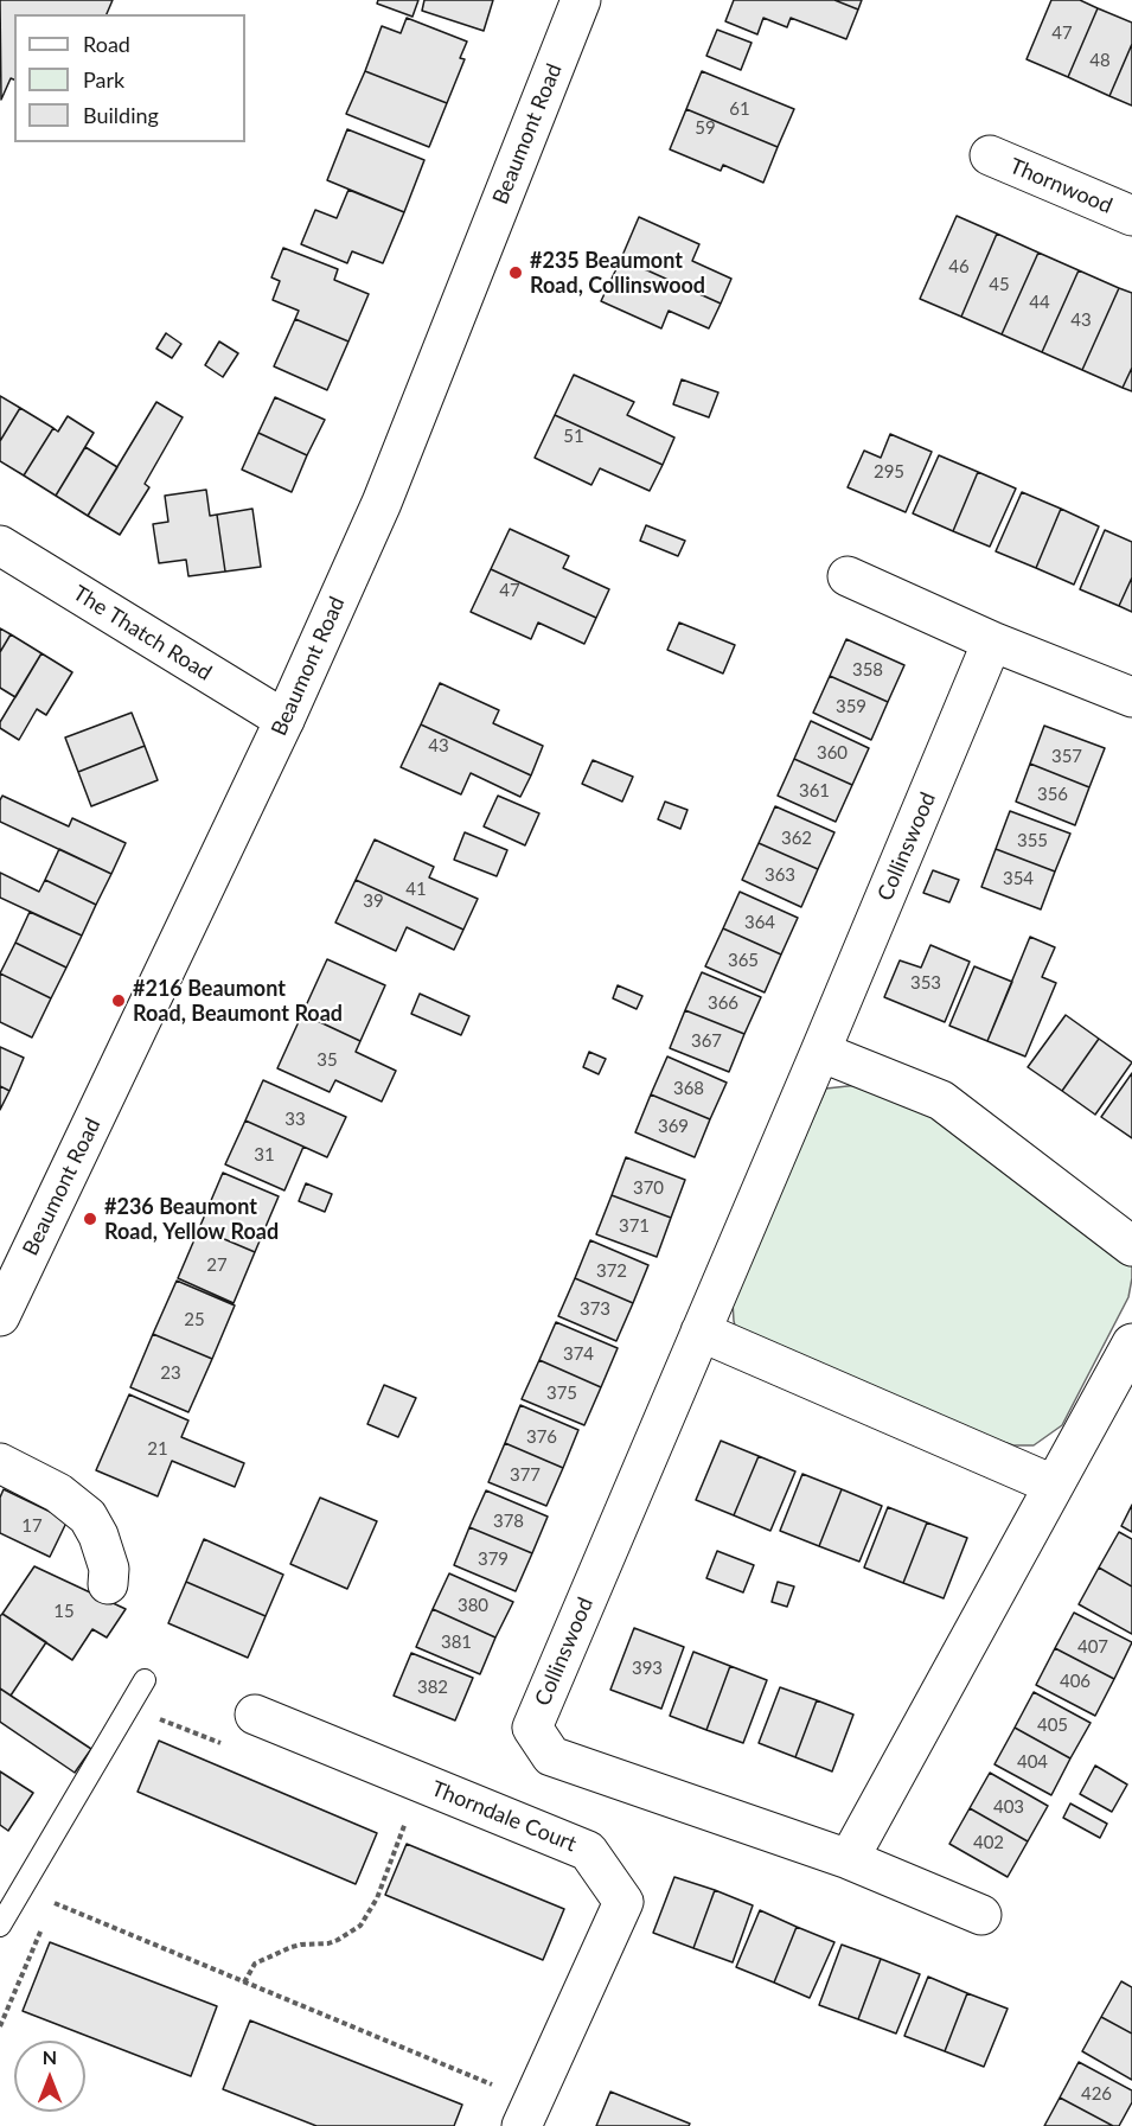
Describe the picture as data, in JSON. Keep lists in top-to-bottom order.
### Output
{
  "streets": {
    "street": [
      "Beaumont Road",
      "Thornwood",
      "The Thatch Road",
      "Collinswood",
      "Thorndale Court"
    ]
  },
  "crossings": [
    ["Beaumont Road", "The Thatch Road"]
  ],
  "places": ["#235 Beaumont Road, Collinswood", "#216 Beaumont Road, Beaumont Road", "#236 Beaumont Road, Yellow Road"],
  "house_numbers": [
    "47",
    "48",
    "61",
    "59",
    "46",
    "45",
    "44",
    "43",
    "51",
    "295",
    "47",
    "358",
    "359",
    "43",
    "360",
    "357",
    "361",
    "356",
    "362",
    "355",
    "363",
    "354",
    "41",
    "39",
    "364",
    "365",
    "353",
    "366",
    "367",
    "35",
    "368",
    "33",
    "369",
    "31",
    "370",
    "371",
    "27",
    "372",
    "373",
    "25",
    "374",
    "23",
    "375",
    "376",
    "21",
    "377",
    "378",
    "17",
    "379",
    "380",
    "15",
    "381",
    "407",
    "393",
    "406",
    "382",
    "405",
    "404",
    "403",
    "402",
    "426"
  ],
  "legend": ["Road", "Park", "Building"],
  "north": "top"
}
